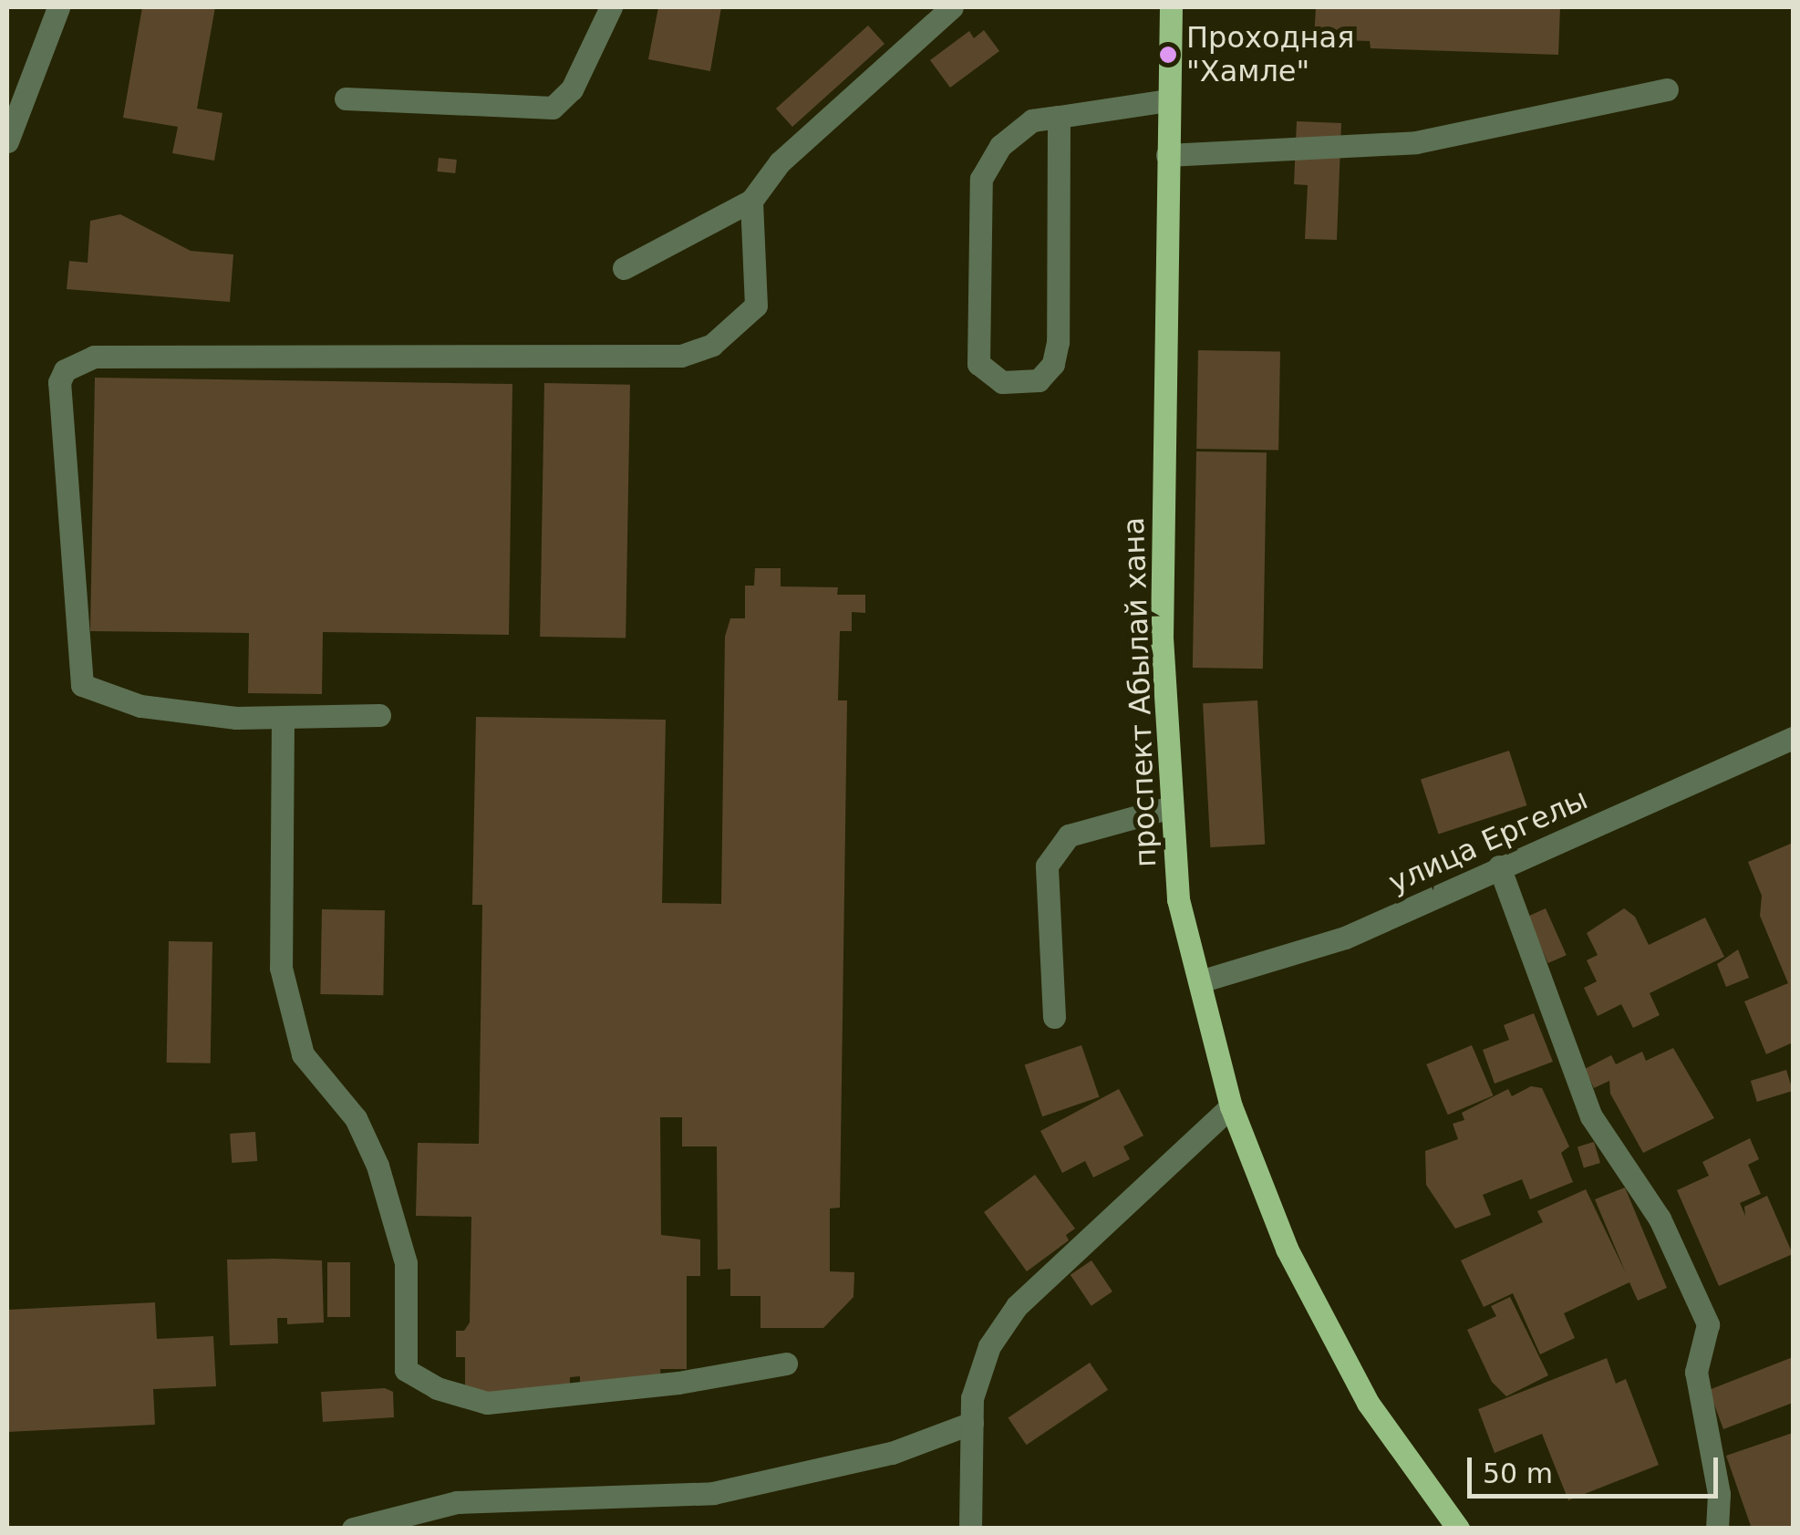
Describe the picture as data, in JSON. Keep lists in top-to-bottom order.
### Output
{
  "streets": {
    "main road": ["проспект Абылай хана"],
    "street": ["улица Ергелы"]
  },
  "crossings": [
    ["проспект Абылай хана", "улица Ергелы"]
  ],
  "places": ["Проходная \"Хамле\""],
  "scale_bar": "50 m"
}
